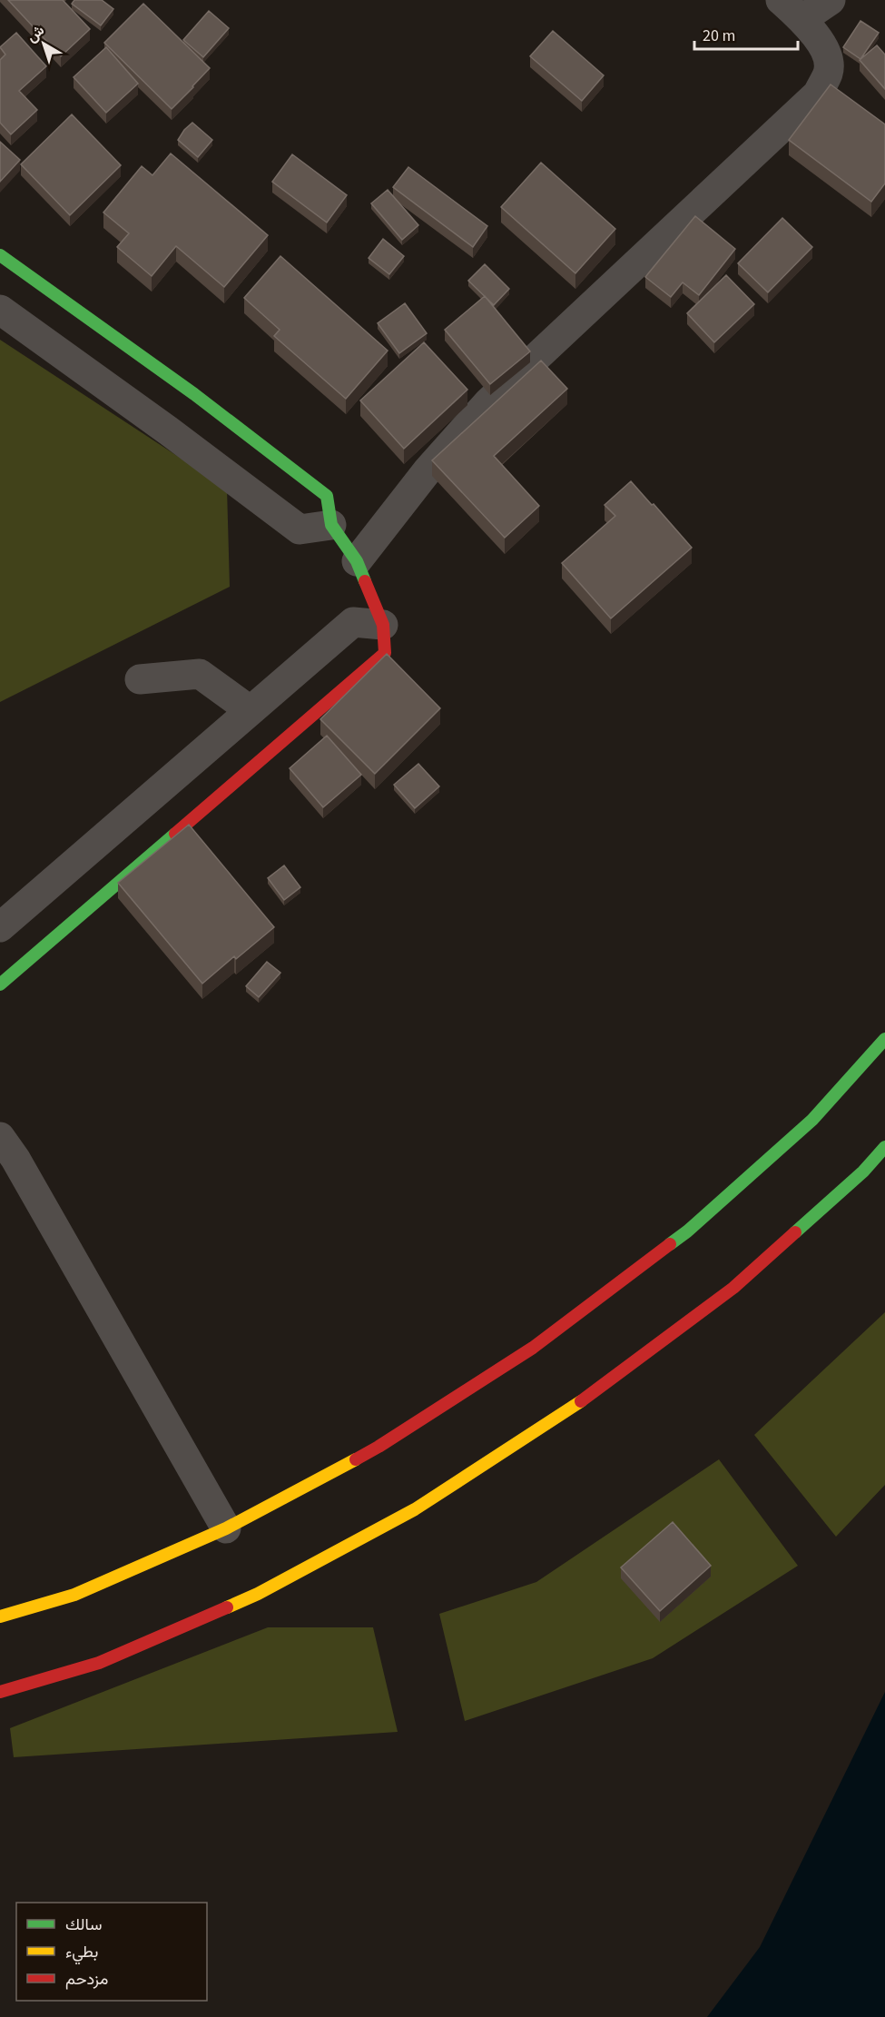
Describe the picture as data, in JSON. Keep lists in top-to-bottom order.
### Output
{
  "legend": ["سالك", "بطيء", "مزدحم"],
  "scale_bar": "20 m",
  "north": "top left"
}
